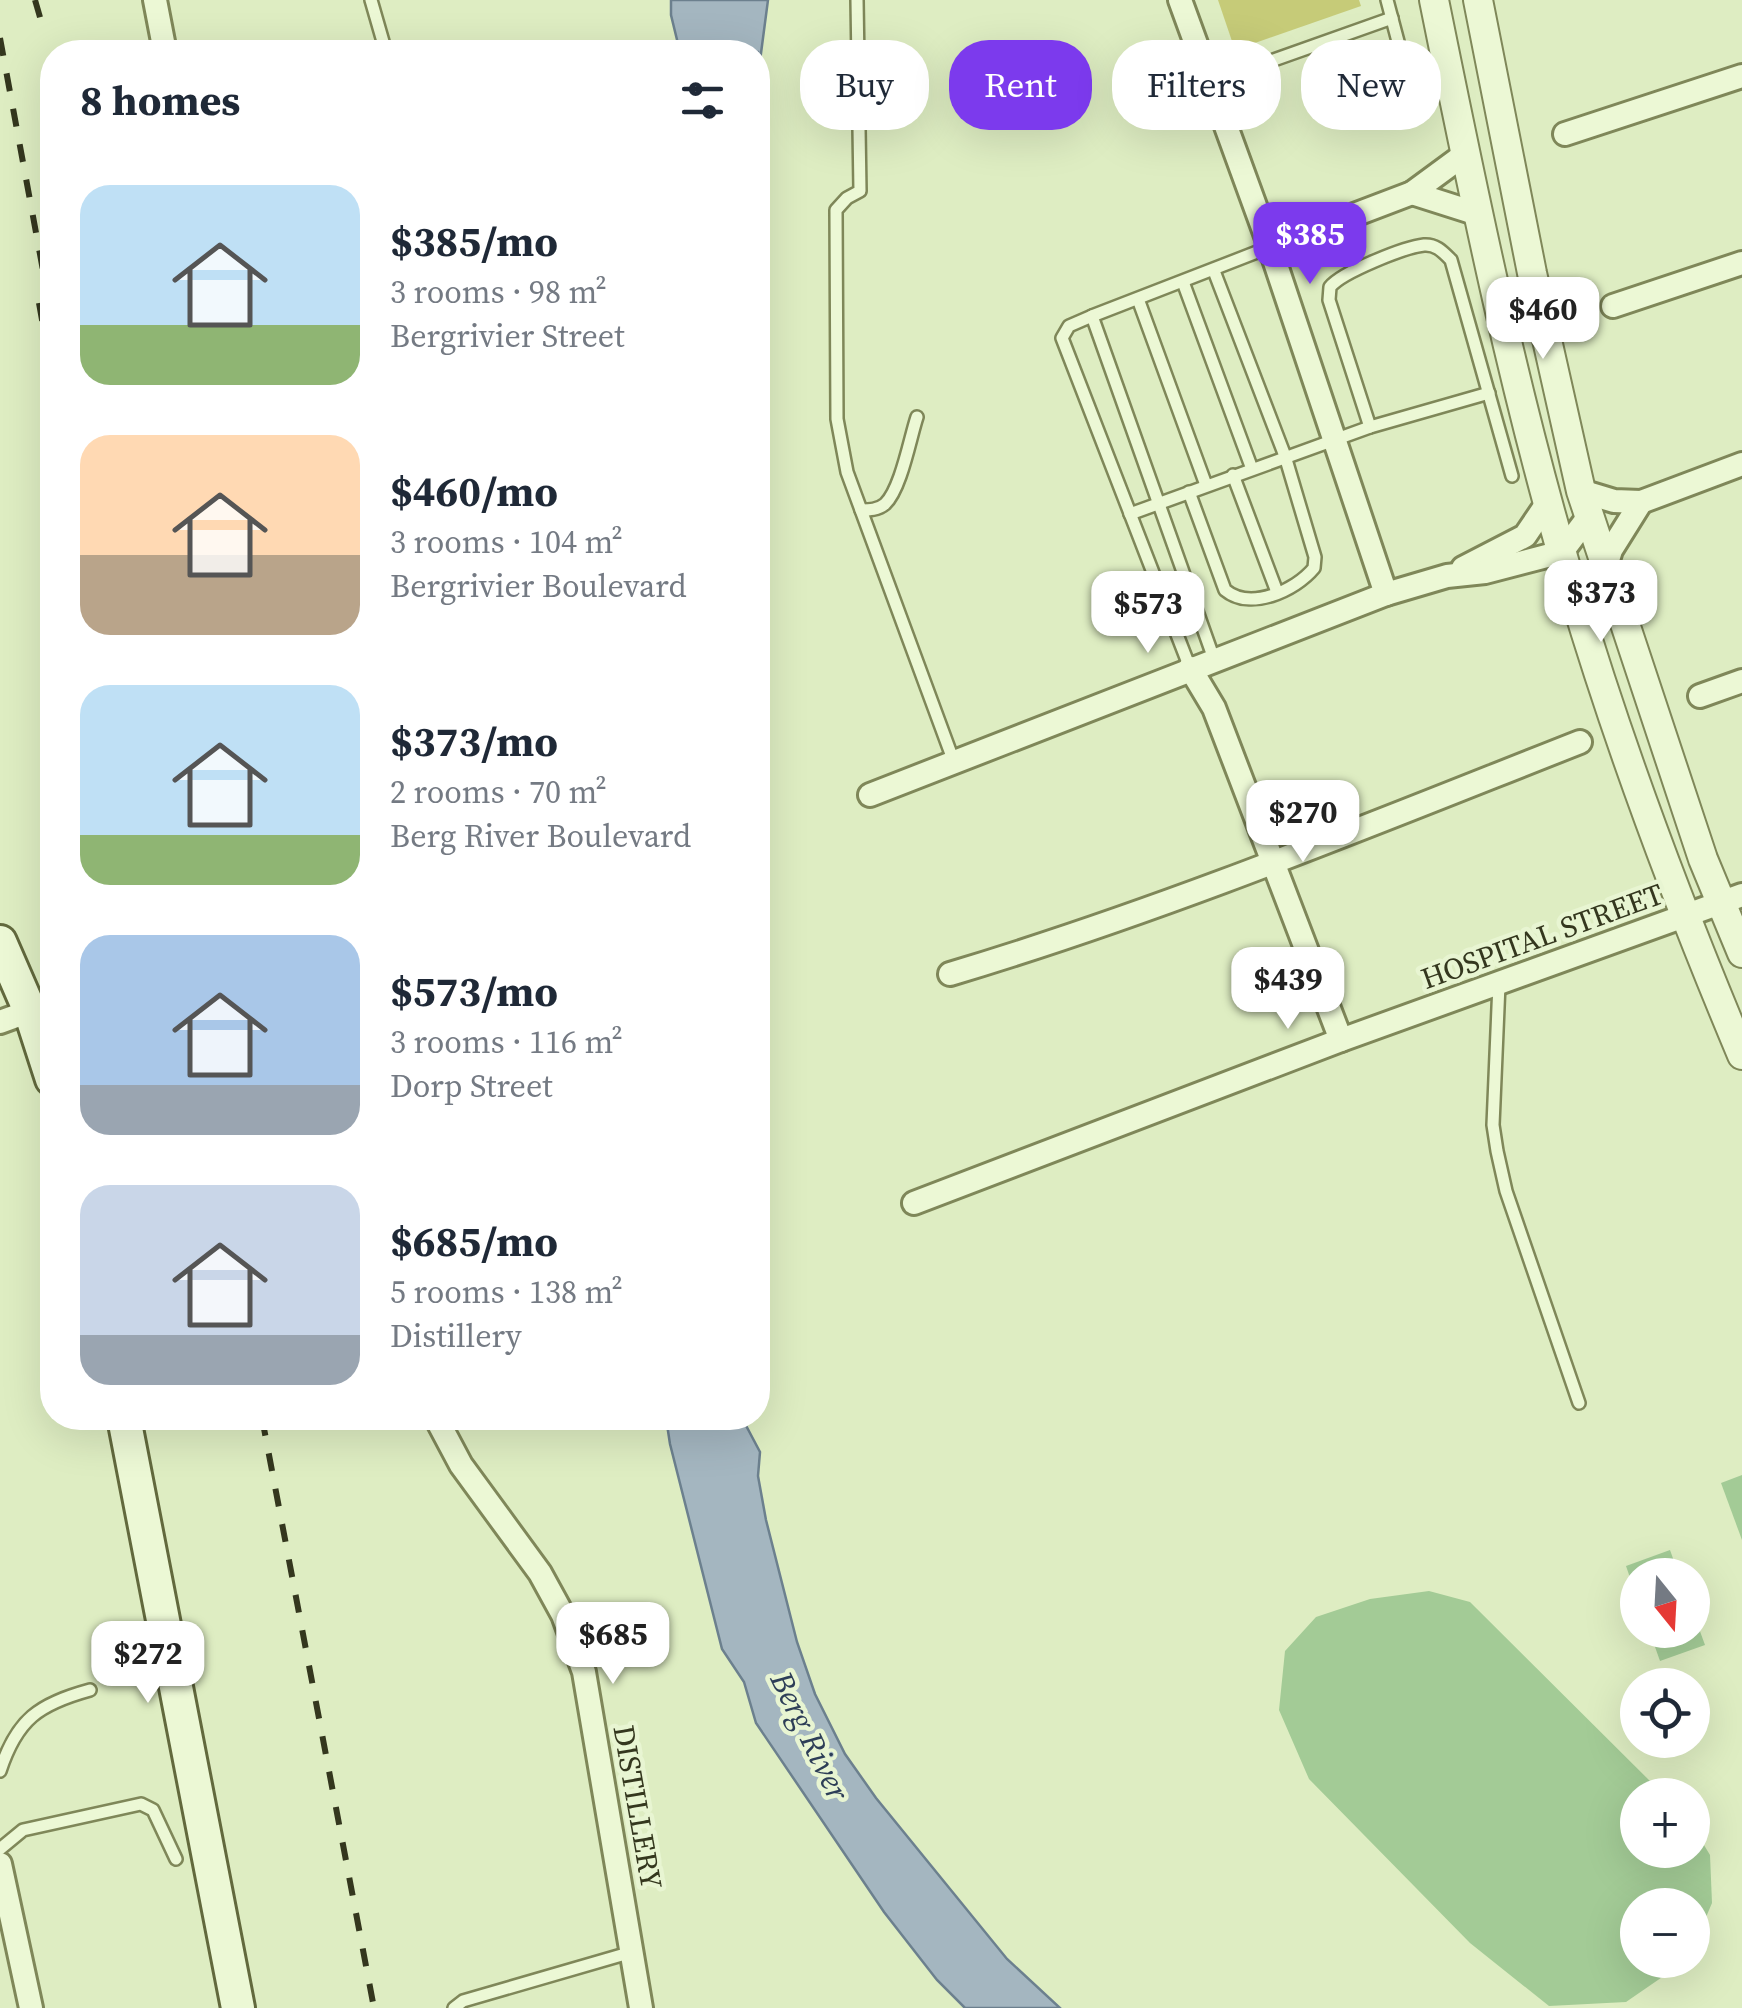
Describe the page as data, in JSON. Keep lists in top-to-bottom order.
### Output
{
  "streets": {
    "street": ["HOSPITAL STREET", "DISTILLERY"]
  },
  "water": ["Berg River"],
  "north": "bottom",
  "page": {
    "chip": [
      "Buy",
      "Rent",
      "Filters",
      "New"
    ],
    "heading": "8 homes",
    "list": [
      {
        "name": "$385/mo",
        "note": "3 rooms · 98 m² · Bergrivier Street"
      },
      {
        "name": "$460/mo",
        "note": "3 rooms · 104 m² · Bergrivier Boulevard"
      },
      {
        "name": "$373/mo",
        "note": "2 rooms · 70 m² · Berg River Boulevard"
      },
      {
        "name": "$573/mo",
        "note": "3 rooms · 116 m² · Dorp Street"
      },
      {
        "name": "$685/mo",
        "note": "5 rooms · 138 m² · Distillery"
      }
    ],
    "price": [
      "$385",
      "$460",
      "$373",
      "$573",
      "$270",
      "$439",
      "$685",
      "$272"
    ],
    "map_buttons": ["+", "−"]
  }
}
